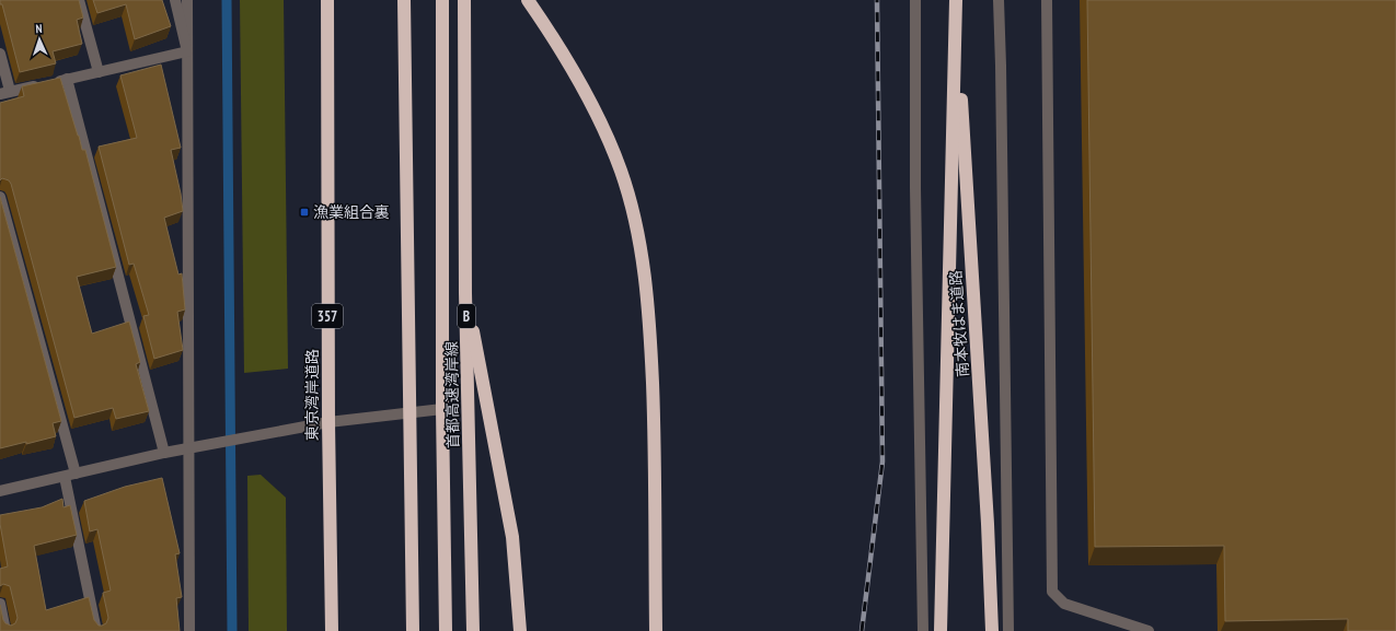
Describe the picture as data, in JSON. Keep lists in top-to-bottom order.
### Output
{
  "streets": {
    "highway": [
      "357",
      "B",
      "南本牧はま道路",
      "東京湾岸道路",
      "首都高速湾岸線"
    ]
  },
  "places": {
    "transit": ["漁業組合裏"]
  },
  "north": "top"
}
